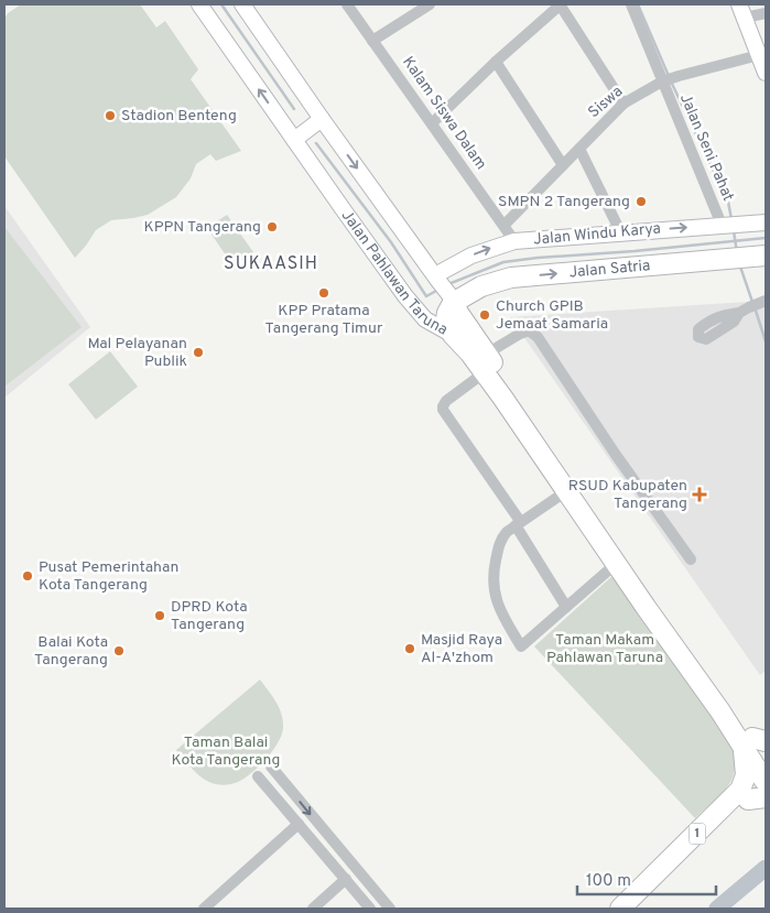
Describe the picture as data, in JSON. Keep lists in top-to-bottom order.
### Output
{
  "streets": {
    "highway": ["Jalan Satria", "Jalan Pahlawan Taruna", "1"],
    "main road": ["Jalan Windu Karya"],
    "street": ["Siswa", "Kalam Siswa Dalam", "Jalan Seni Pahat"]
  },
  "crossings": [
    ["Siswa", "Kalam Siswa Dalam"],
    ["Siswa", "Jalan Seni Pahat"],
    ["Kalam Siswa Dalam", "Jalan Windu Karya"],
    ["Jalan Seni Pahat", "Jalan Windu Karya"],
    ["Jalan Windu Karya", "Jalan Pahlawan Taruna"],
    ["Jalan Satria", "Jalan Pahlawan Taruna"],
    ["Jalan Pahlawan Taruna", "1"]
  ],
  "one_way": ["Jalan Windu Karya", "Jalan Satria"],
  "districts": ["SUKAASIH"],
  "parks": ["Taman Makam Pahlawan Taruna", "Taman Balai Kota Tangerang"],
  "places": {
    "other": [
      "Stadion Benteng",
      "SMPN 2 Tangerang",
      "KPPN Tangerang",
      "KPP Pratama Tangerang Timur",
      "Church GPIB Jemaat Samaria",
      "Mal Pelayanan Publik",
      "Pusat Pemerintahan Kota Tangerang",
      "DPRD Kota Tangerang",
      "Masjid Raya Al-A'zhom",
      "Balai Kota Tangerang"
    ],
    "health": ["RSUD Kabupaten Tangerang"]
  },
  "scale_bar": "100 m"
}
